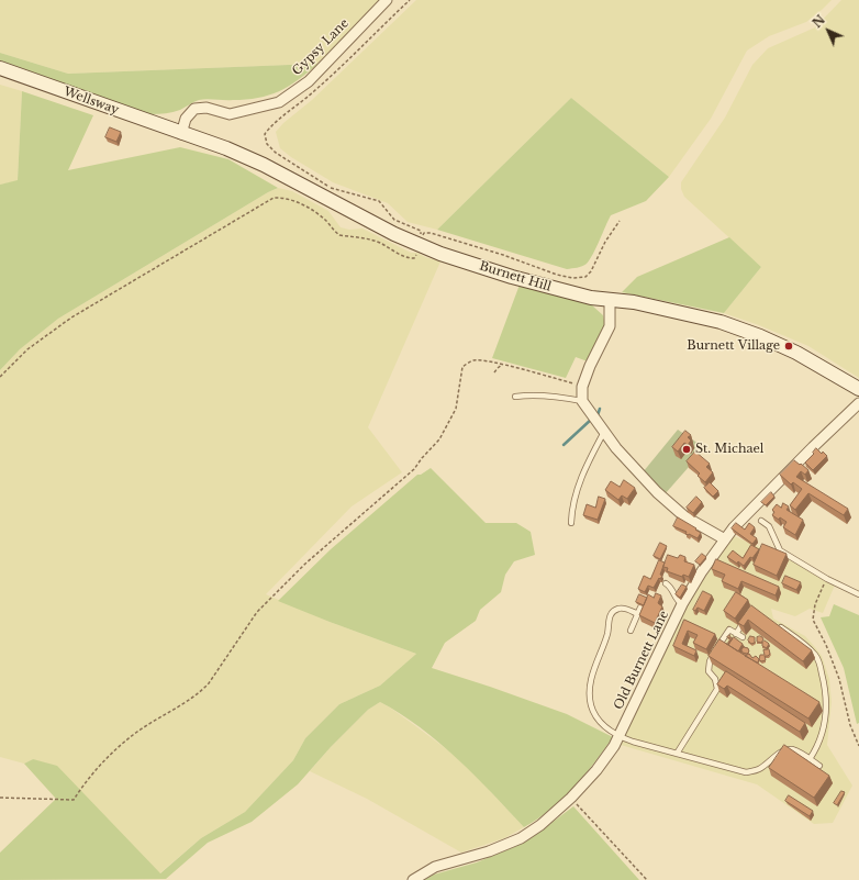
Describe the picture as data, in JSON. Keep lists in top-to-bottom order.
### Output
{
  "streets": {
    "main road": ["Wellsway", "Burnett Hill"],
    "street": ["Gypsy Lane", "Old Burnett Lane"]
  },
  "crossings": [
    ["Gypsy Lane", "Wellsway"],
    ["Gypsy Lane", "Burnett Hill"],
    ["Wellsway", "Burnett Hill"]
  ],
  "places": ["Burnett Village", "St. Michael"],
  "north": "top left"
}
